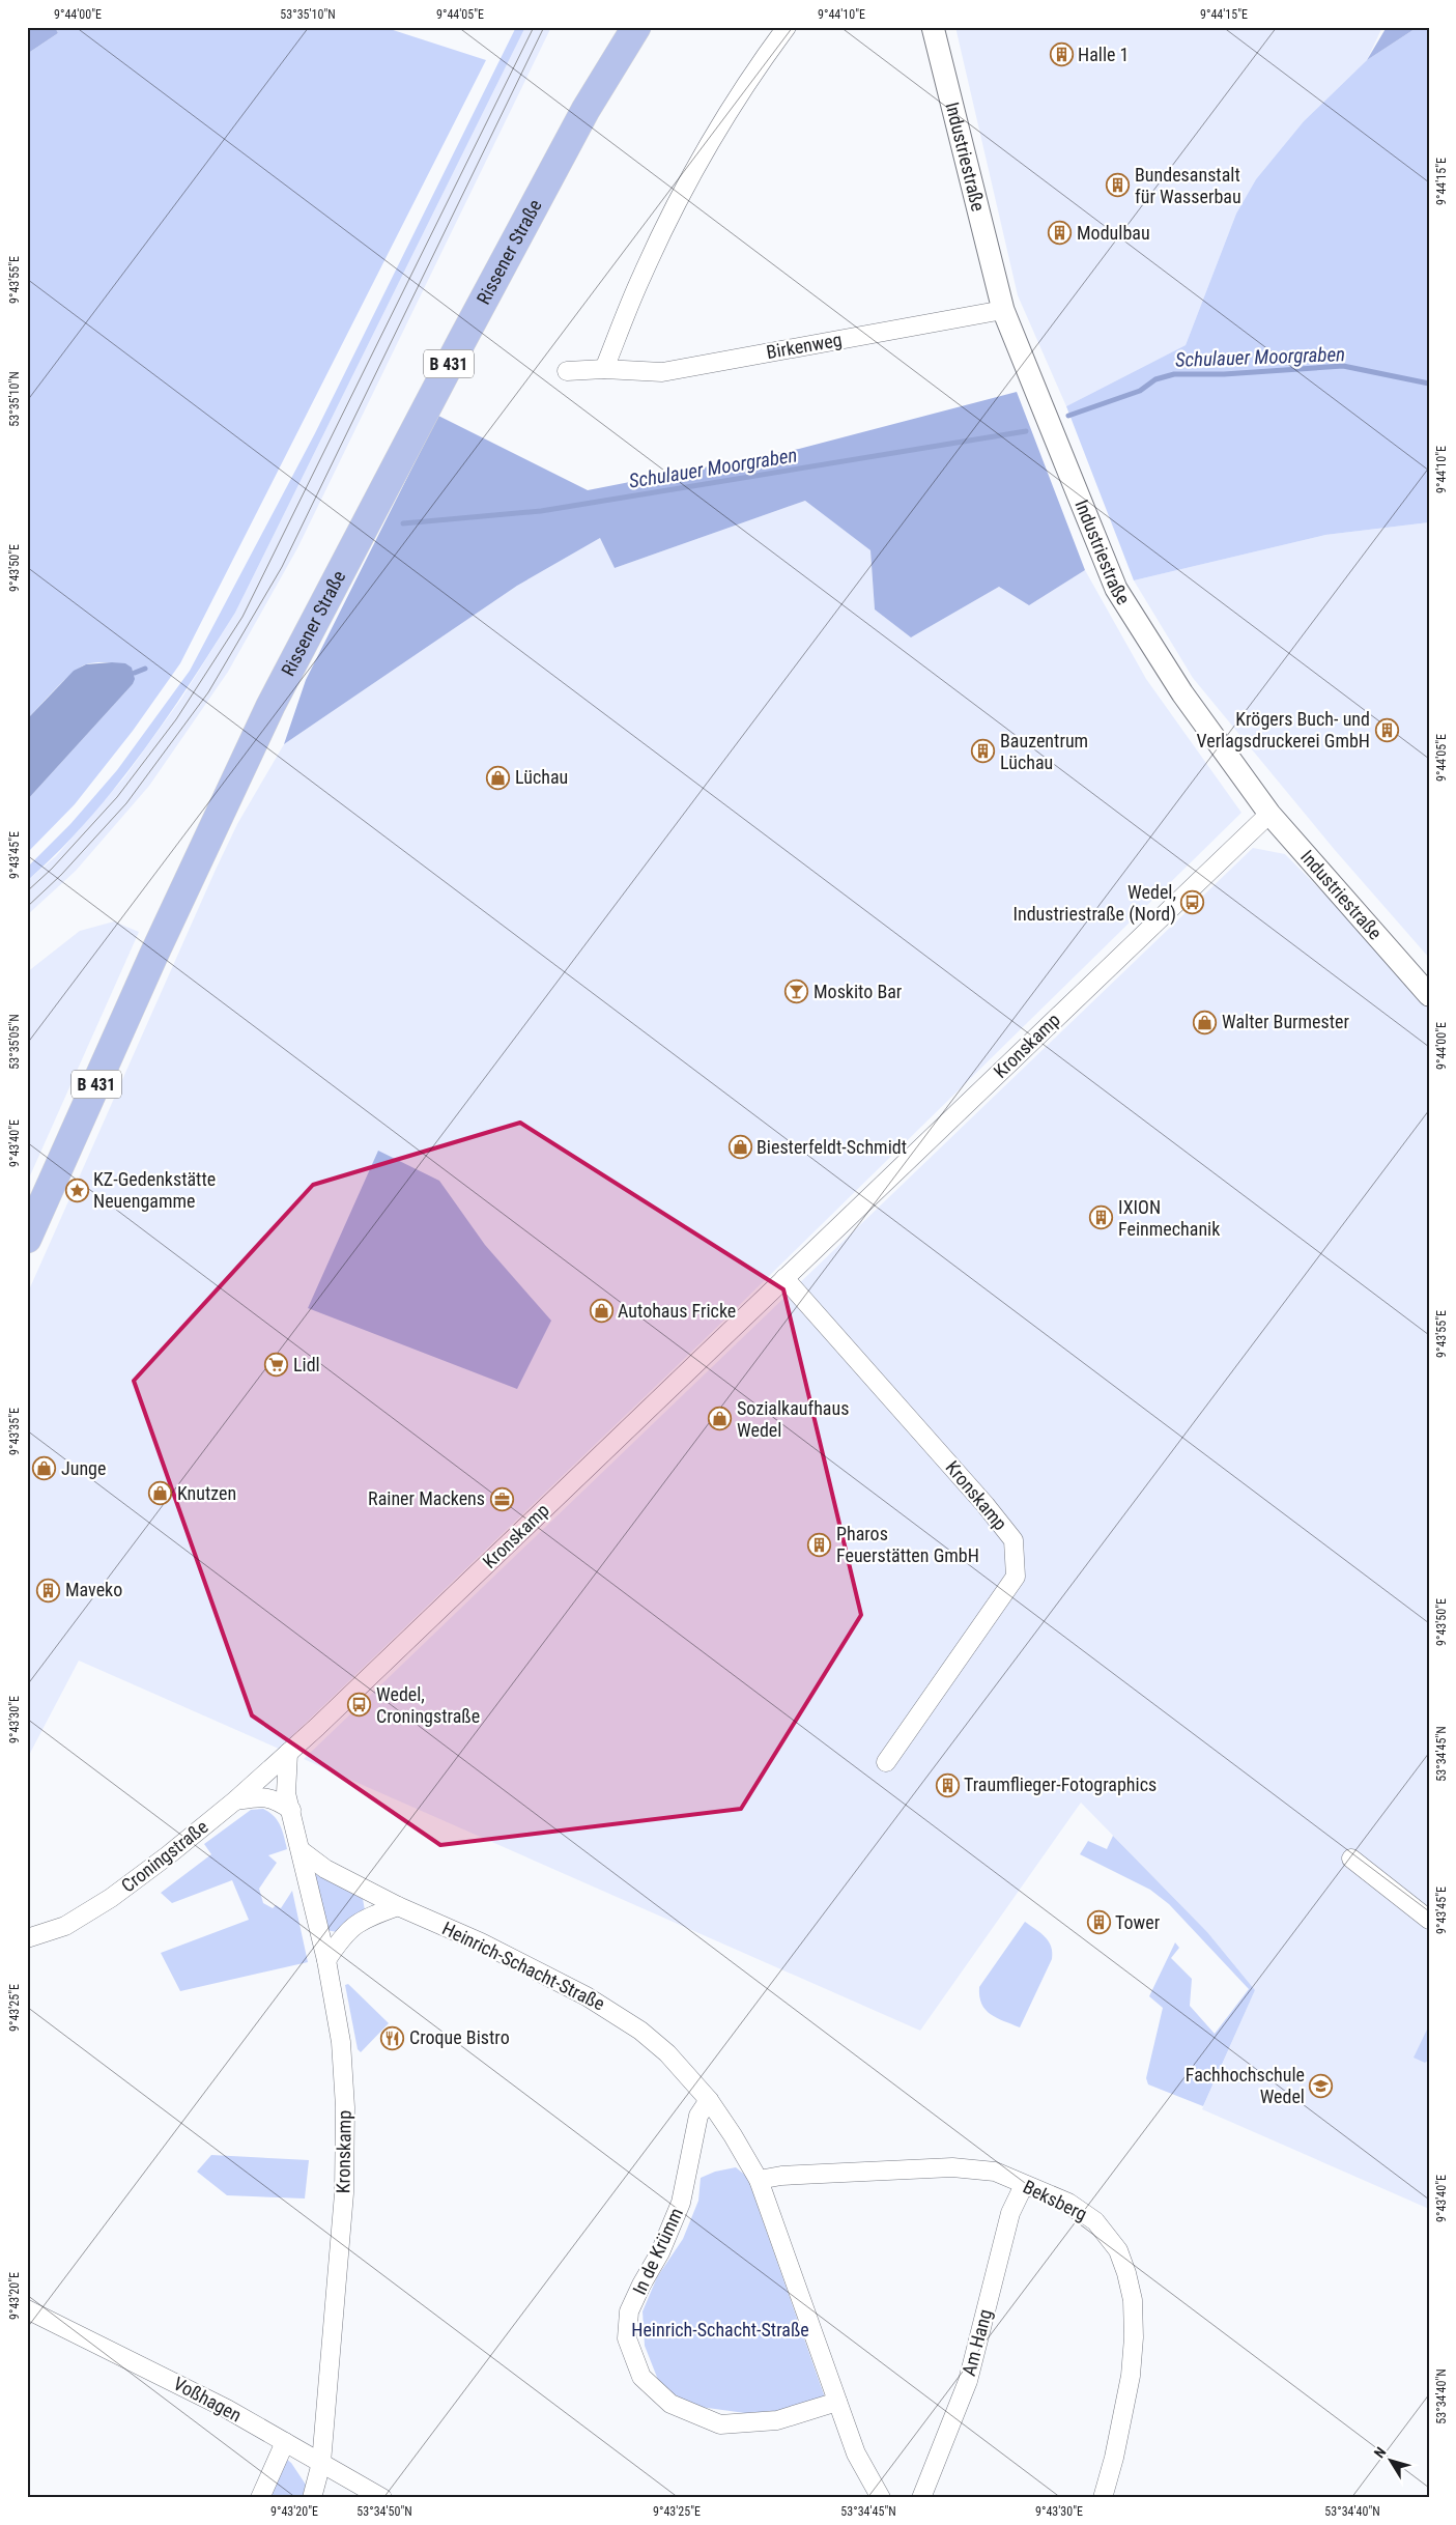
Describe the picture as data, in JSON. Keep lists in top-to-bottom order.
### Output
{
  "streets": {
    "main road": ["Rissener Straße", "B 431"],
    "street": [
      "Industriestraße",
      "Birkenweg",
      "Kronskamp",
      "Croningstraße",
      "Heinrich-Schacht-Straße",
      "Beksberg",
      "In de Krümm",
      "Am Hang",
      "Voßhagen"
    ]
  },
  "crossings": [
    ["Industriestraße", "Birkenweg"],
    ["Industriestraße", "Kronskamp"],
    ["Kronskamp", "Croningstraße"],
    ["Kronskamp", "Heinrich-Schacht-Straße"],
    ["Kronskamp", "Voßhagen"],
    ["Heinrich-Schacht-Straße", "Beksberg"],
    ["Heinrich-Schacht-Straße", "In de Krümm"],
    ["Beksberg", "Am Hang"]
  ],
  "water": ["Schulauer Moorgraben"],
  "parks": ["Heinrich-Schacht-Straße"],
  "places": {
    "building": [
      "Halle 1",
      "Bundesanstalt für Wasserbau",
      "Modulbau",
      "Krögers Buch- und Verlagsdruckerei GmbH",
      "Bauzentrum Lüchau",
      "IXION Feinmechanik",
      "Pharos Feuerstätten GmbH",
      "Maveko",
      "Traumflieger-Fotographics",
      "Tower"
    ],
    "shop": [
      "Lüchau",
      "Walter Burmester",
      "Biesterfeldt-Schmidt",
      "Autohaus Fricke",
      "Sozialkaufhaus Wedel",
      "Junge",
      "Knutzen"
    ],
    "bus stop": ["Wedel, Industriestraße (Nord)", "Wedel, Croningstraße"],
    "bar": ["Moskito Bar"],
    "place": ["KZ-Gedenkstätte Neuengamme"],
    "supermarket": ["Lidl"],
    "office": ["Rainer Mackens"],
    "restaurant": ["Croque Bistro"],
    "school or university": ["Fachhochschule Wedel"]
  },
  "north": "top left",
  "coordinates": [
    "9°44'00\"E",
    "53°35'10\"N",
    "9°44'05\"E",
    "9°44'10\"E",
    "9°44'15\"E",
    "9°43'55\"E",
    "9°43'50\"E",
    "9°43'45\"E",
    "53°35'05\"N",
    "9°43'40\"E",
    "9°43'35\"E",
    "9°43'30\"E",
    "53°34'45\"N",
    "9°43'25\"E",
    "9°43'20\"E",
    "53°34'40\"N",
    "53°34'50\"N"
  ]
}
